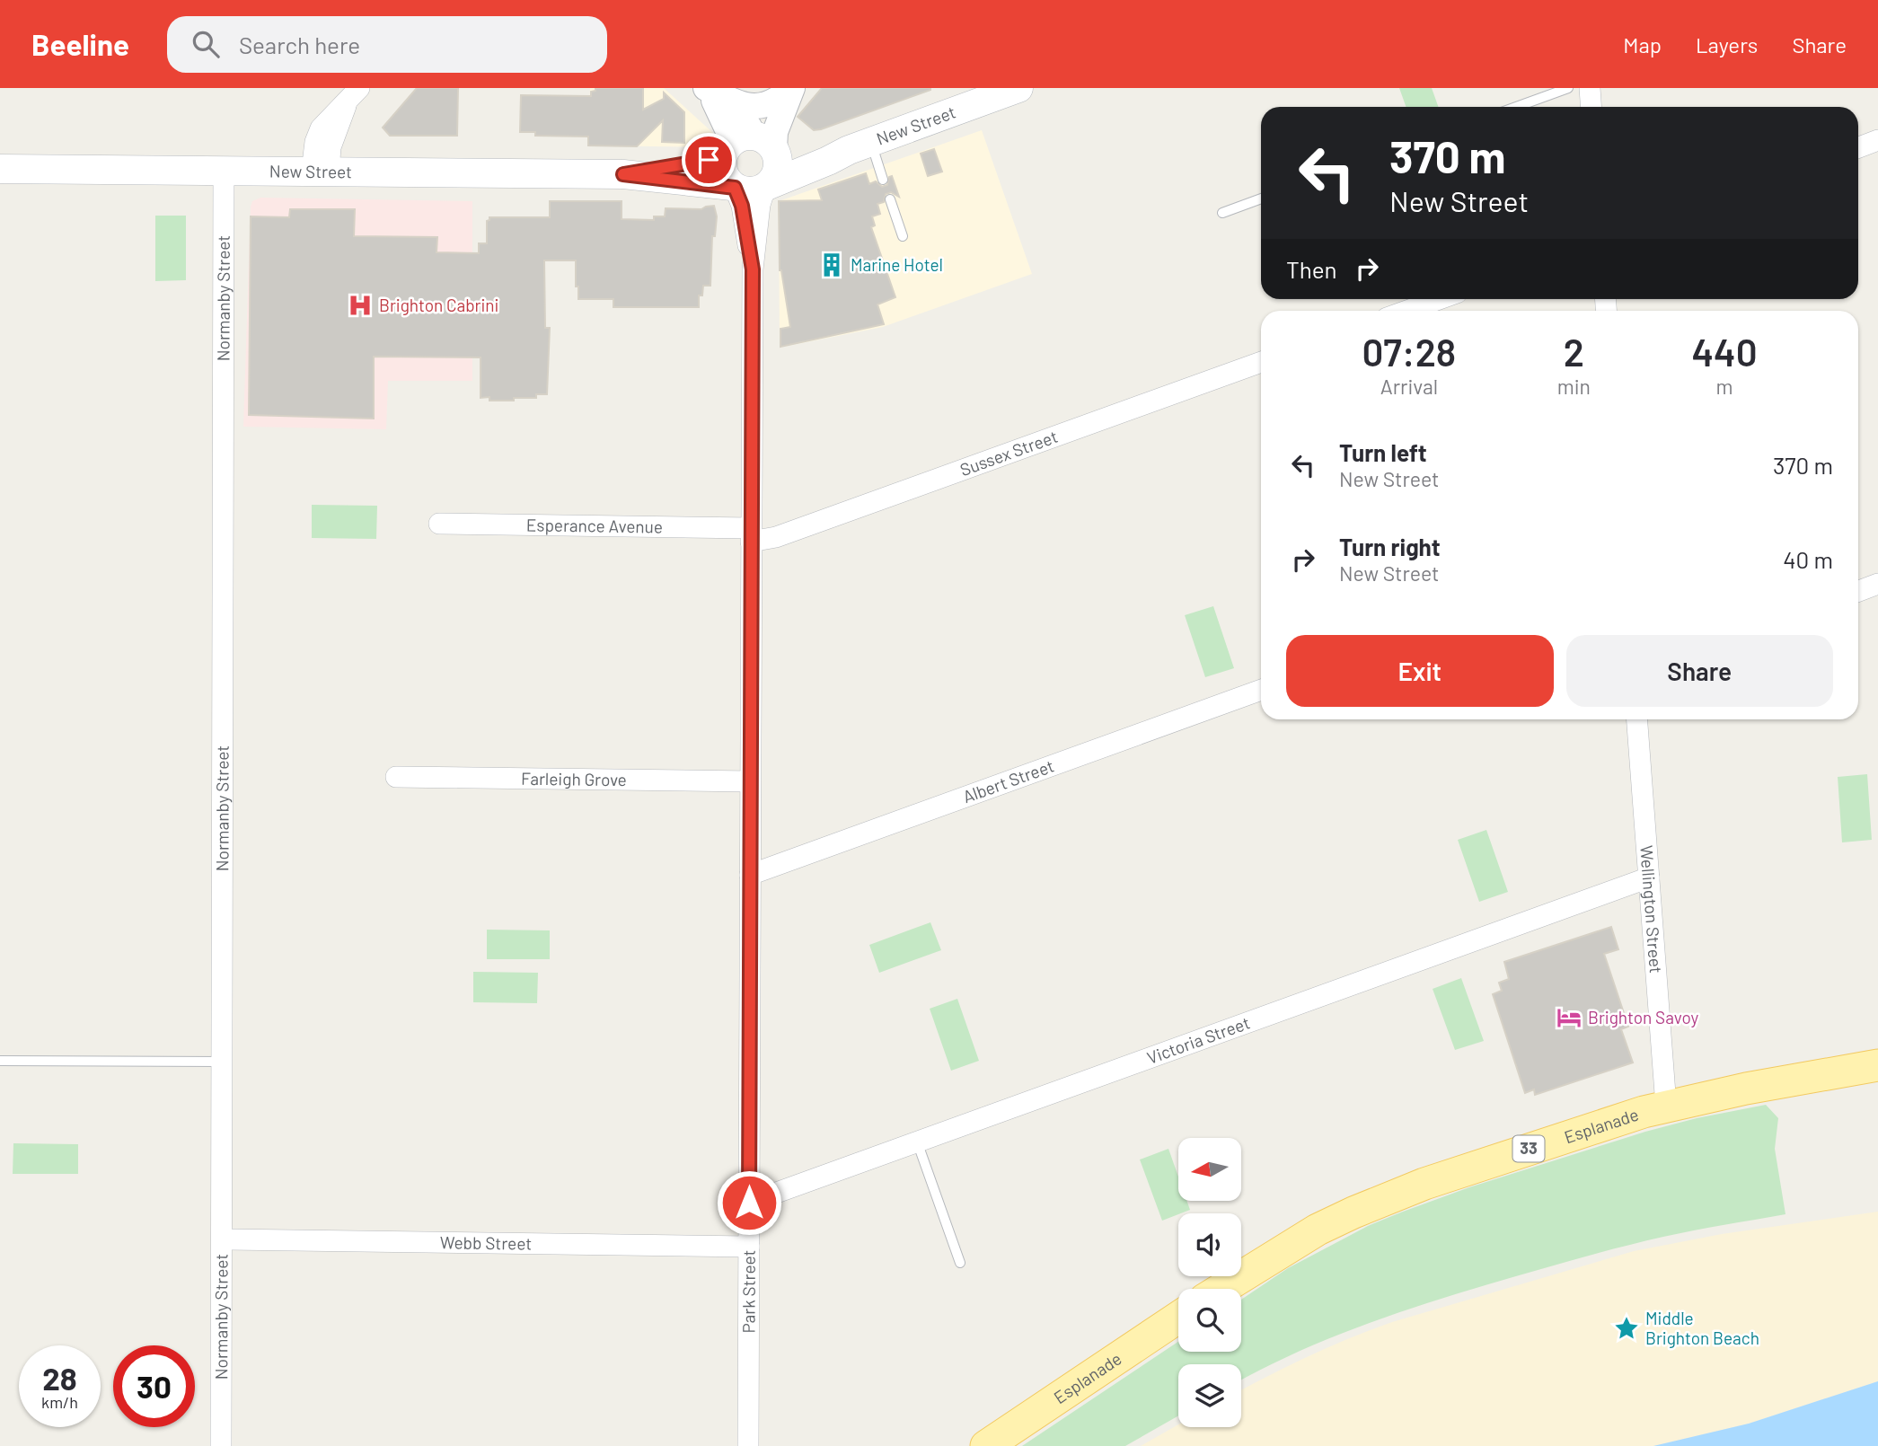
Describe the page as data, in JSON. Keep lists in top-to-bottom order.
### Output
{
  "streets": {
    "main road": ["New Street", "Esplanade", "33"],
    "street": [
      "Normanby Street",
      "Sussex Street",
      "Esperance Avenue",
      "Farleigh Grove",
      "Albert Street",
      "Wellington Street",
      "Victoria Street",
      "Webb Street",
      "Park Street"
    ]
  },
  "crossings": [
    ["New Street", "Normanby Street"],
    ["New Street", "Park Street"],
    ["Normanby Street", "Webb Street"],
    ["Sussex Street", "Esperance Avenue"],
    ["Sussex Street", "Park Street"],
    ["Esperance Avenue", "Park Street"],
    ["Farleigh Grove", "Park Street"],
    ["Albert Street", "Park Street"],
    ["Wellington Street", "Victoria Street"],
    ["Wellington Street", "Esplanade"],
    ["Victoria Street", "Park Street"],
    ["Webb Street", "Park Street"]
  ],
  "places": {
    "building": ["Marine Hotel"],
    "hospital": ["Brighton Cabrini"],
    "hotel": ["Brighton Savoy"],
    "place": ["Middle Brighton Beach"]
  },
  "north": "left",
  "page": {
    "header": "Beeline",
    "search": "Search here",
    "nav": ["Map", "Layers", "Share"],
    "turn": ["370 m", "New Street"],
    "then": "Then",
    "eta": [
      "07:28",
      "Arrival",
      "2",
      "min",
      "440",
      "m"
    ],
    "list": [
      {
        "name": "Turn left",
        "note": "New Street",
        "value": "370 m"
      },
      {
        "name": "Turn right",
        "note": "New Street",
        "value": "40 m"
      }
    ],
    "buttons": ["Exit", "Share"],
    "speed": "28 km/h",
    "limit": "30"
  }
}
